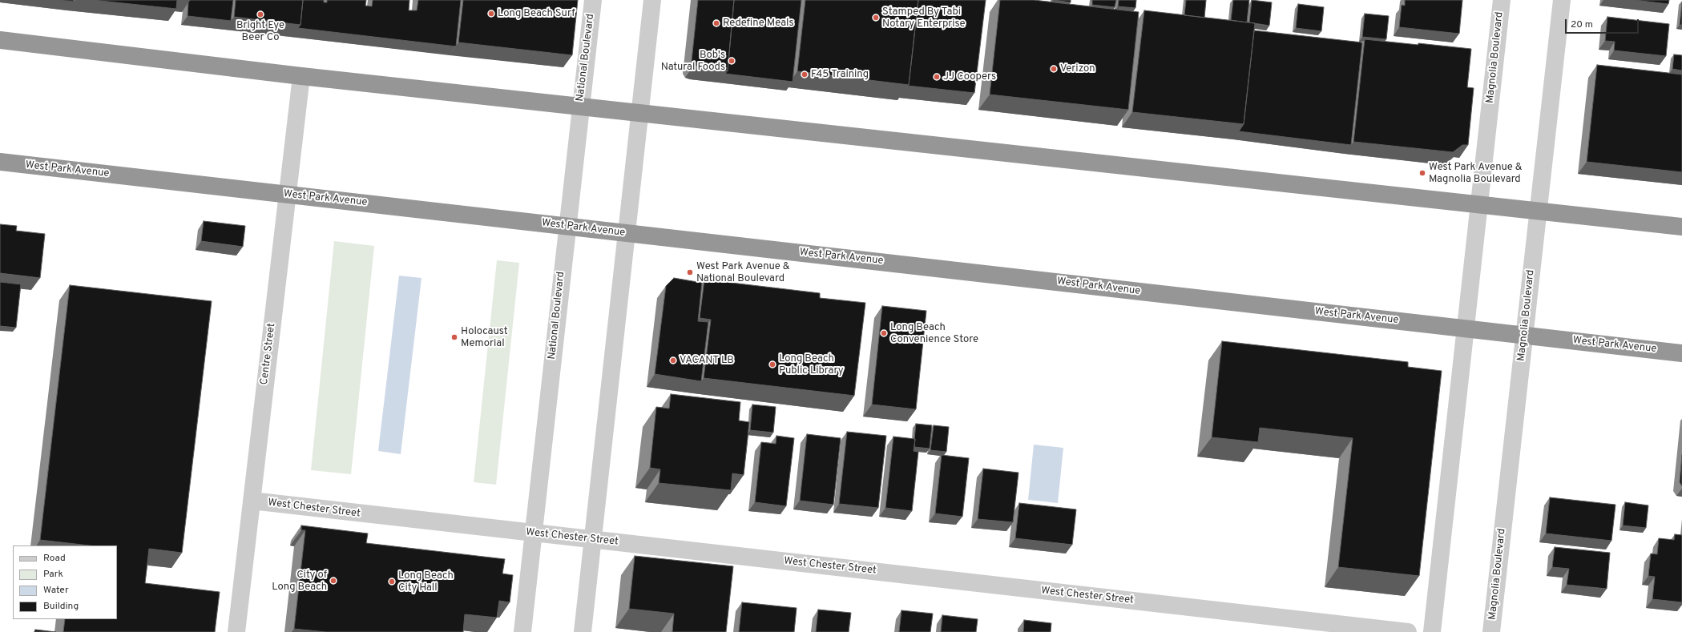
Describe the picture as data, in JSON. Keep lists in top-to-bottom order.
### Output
{
  "streets": {
    "highway": ["West Park Avenue"],
    "street": [
      "National Boulevard",
      "Magnolia Boulevard",
      "Centre Street",
      "West Chester Street"
    ]
  },
  "crossings": [
    ["National Boulevard", "West Park Avenue"],
    ["National Boulevard", "West Chester Street"],
    ["Magnolia Boulevard", "West Park Avenue"],
    ["West Park Avenue", "Centre Street"],
    ["Centre Street", "West Chester Street"]
  ],
  "places": [
    "Long Beach Surf",
    "Bright Eye Beer Co",
    "Stamped By Tabi Notary Enterprise",
    "Redefine Meals",
    "Bob's Natural Foods",
    "Verizon",
    "F45 Training",
    "JJ Coopers",
    "West Park Avenue & Magnolia Boulevard",
    "West Park Avenue & National Boulevard",
    "Long Beach Convenience Store",
    "Holocaust Memorial",
    "VACANT LB",
    "Long Beach Public Library",
    "City of Long Beach",
    "Long Beach City Hall"
  ],
  "legend": [
    "Road",
    "Park",
    "Water",
    "Building"
  ],
  "scale_bar": "20 m"
}
